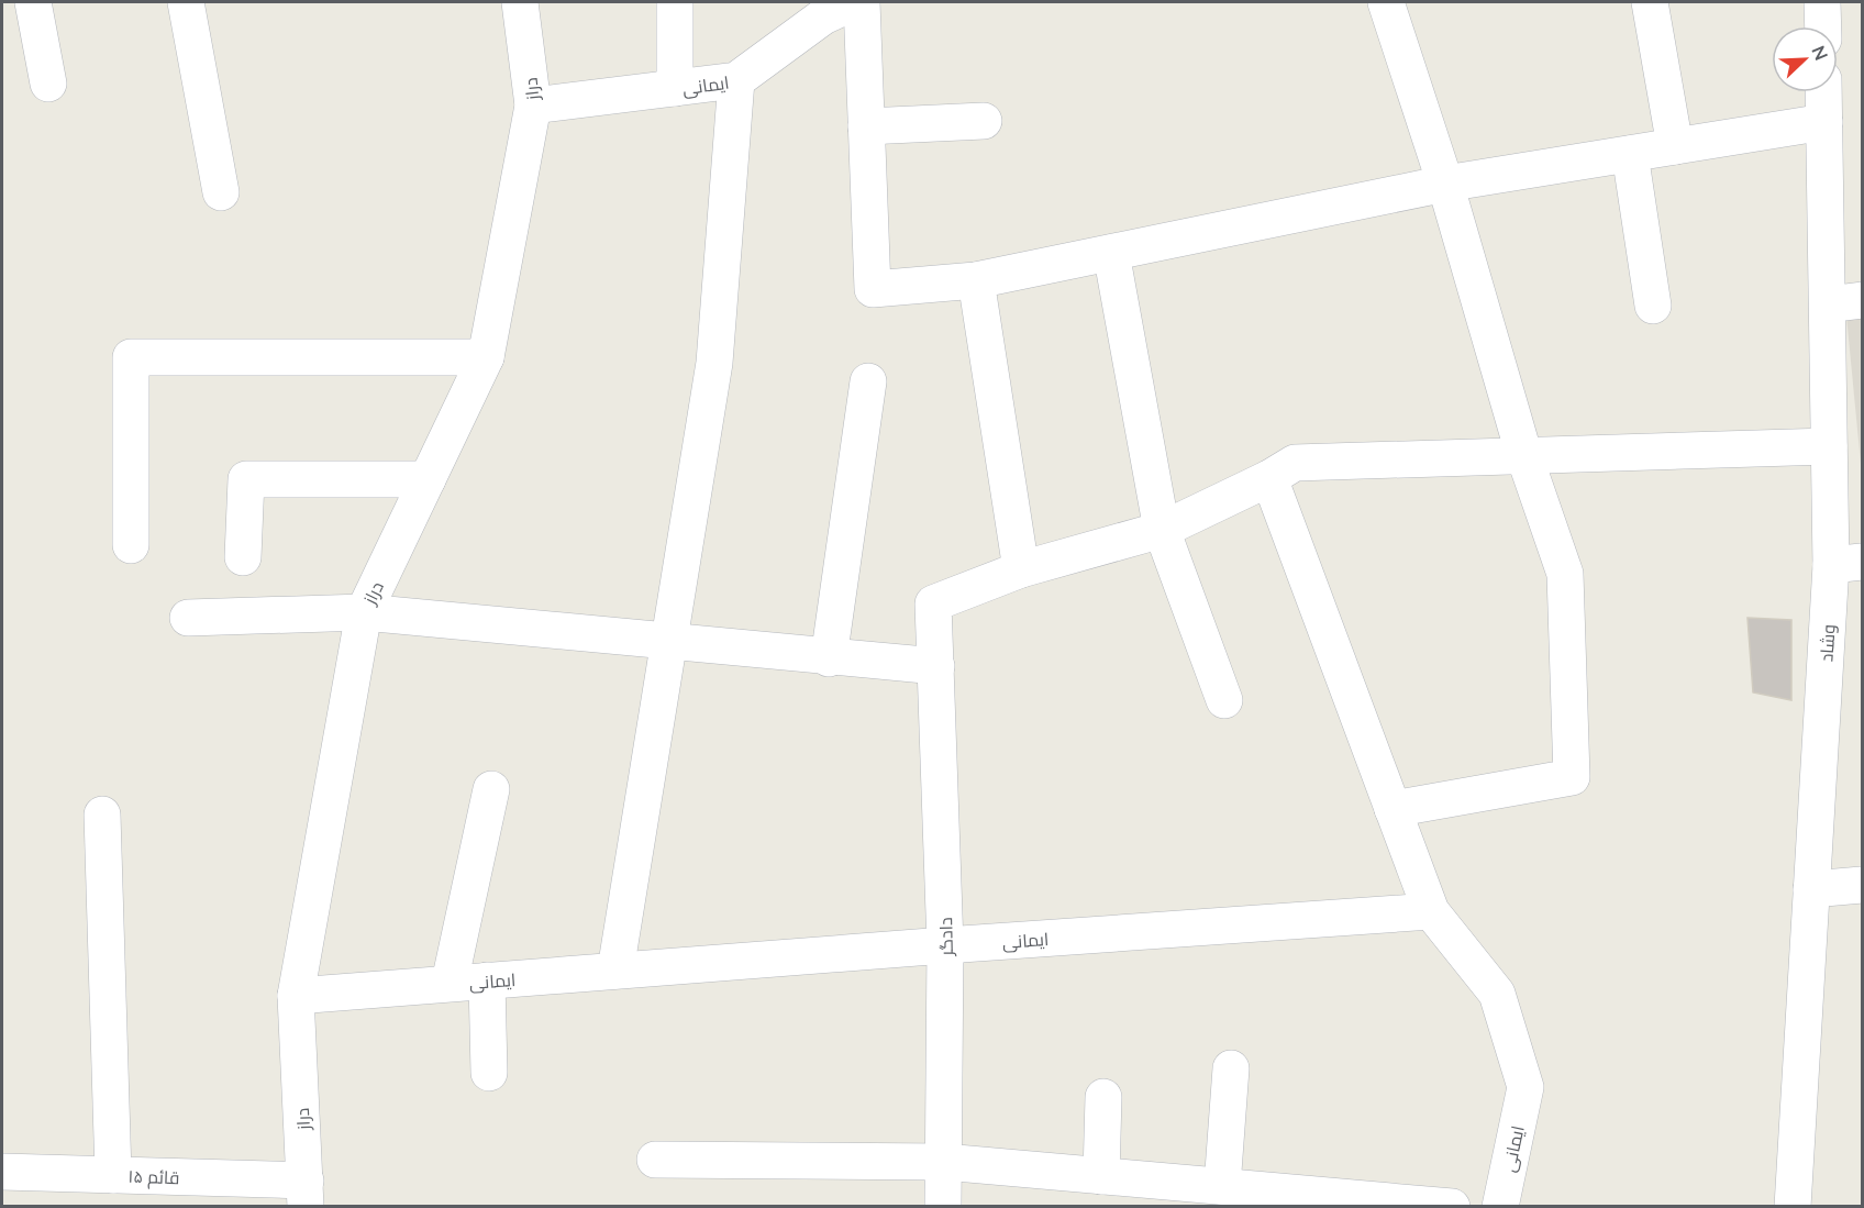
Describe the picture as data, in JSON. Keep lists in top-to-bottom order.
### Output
{
  "streets": {
    "street": [
      "ایمانی",
      "دراز",
      "وشاد",
      "دادگر",
      "قائم ۱۵"
    ]
  },
  "crossings": [
    ["ایمانی", "دراز"],
    ["ایمانی", "دادگر"],
    ["دراز", "قائم ۱۵"]
  ],
  "north": "top right"
}
